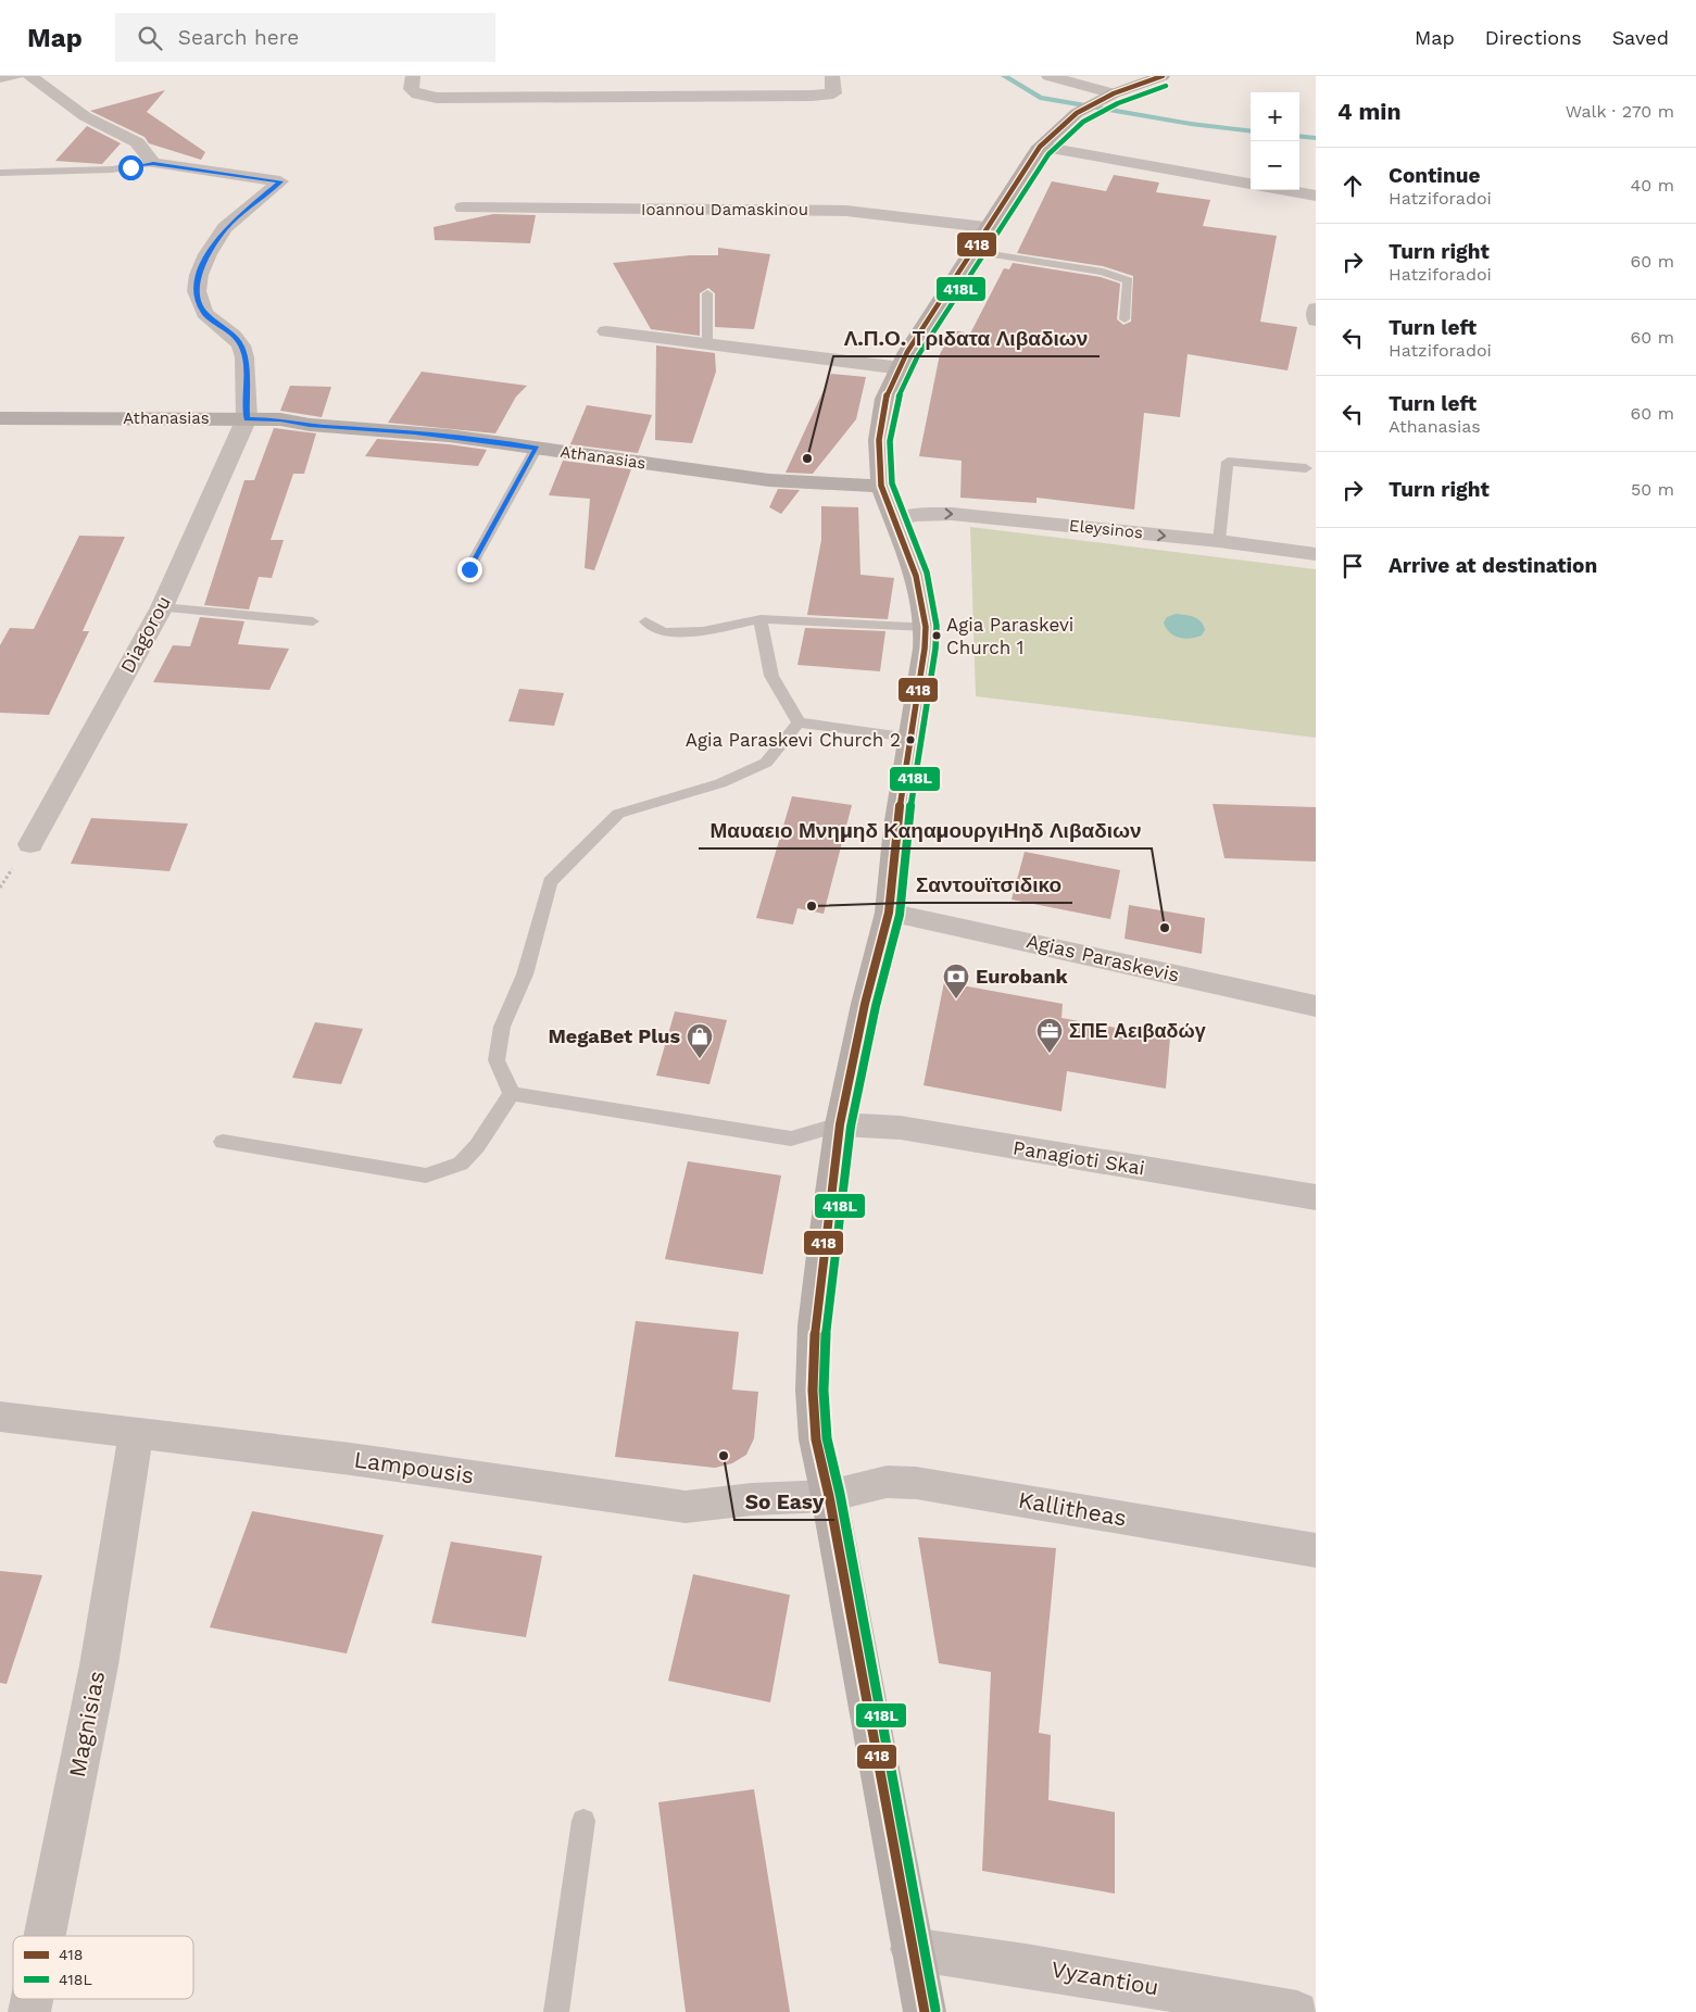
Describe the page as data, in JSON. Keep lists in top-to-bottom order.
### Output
{
  "streets": {
    "main road": ["Athanasias"],
    "street": [
      "Ioannou Damaskinou",
      "Eleysinos",
      "Diagorou",
      "Agias Paraskevis",
      "Panagioti Skai",
      "Lampousis",
      "Kallitheas",
      "Magnisias",
      "Vyzantiou"
    ]
  },
  "crossings": [
    ["Athanasias", "Diagorou"],
    ["Lampousis", "Kallitheas"],
    ["Lampousis", "Magnisias"]
  ],
  "one_way": ["Eleysinos"],
  "places": {
    "other": [
      "Λ.Π.Ο. Τριδατα Λιβαδιων",
      "Agia Paraskevi Church 1",
      "Agia Paraskevi Church 2",
      "Σαντουϊτσιδικο",
      "Μαυαειο Μνημηδ ΚαηαμουργιΗηδ Λιβαδιων",
      "So Easy"
    ],
    "bank": ["Eurobank"],
    "office": ["ΣΠΕ Αειβαδώγ"],
    "shop": ["MegaBet Plus"]
  },
  "lines": ["transit line 418", "transit line 418L"],
  "legend": ["418", "418L"],
  "page": {
    "header": "Map",
    "search": "Search here",
    "nav": ["Map", "Directions", "Saved"],
    "heading": ["4 min", "Walk · 270 m"],
    "map_buttons": ["+", "−"],
    "list": [
      ["Continue", "Hatziforadoi", "40 m"],
      ["Turn right", "Hatziforadoi", "60 m"],
      ["Turn left", "Hatziforadoi", "60 m"],
      ["Turn left", "Athanasias", "60 m"],
      ["Turn right", "50 m"],
      "Arrive at destination"
    ]
  }
}
